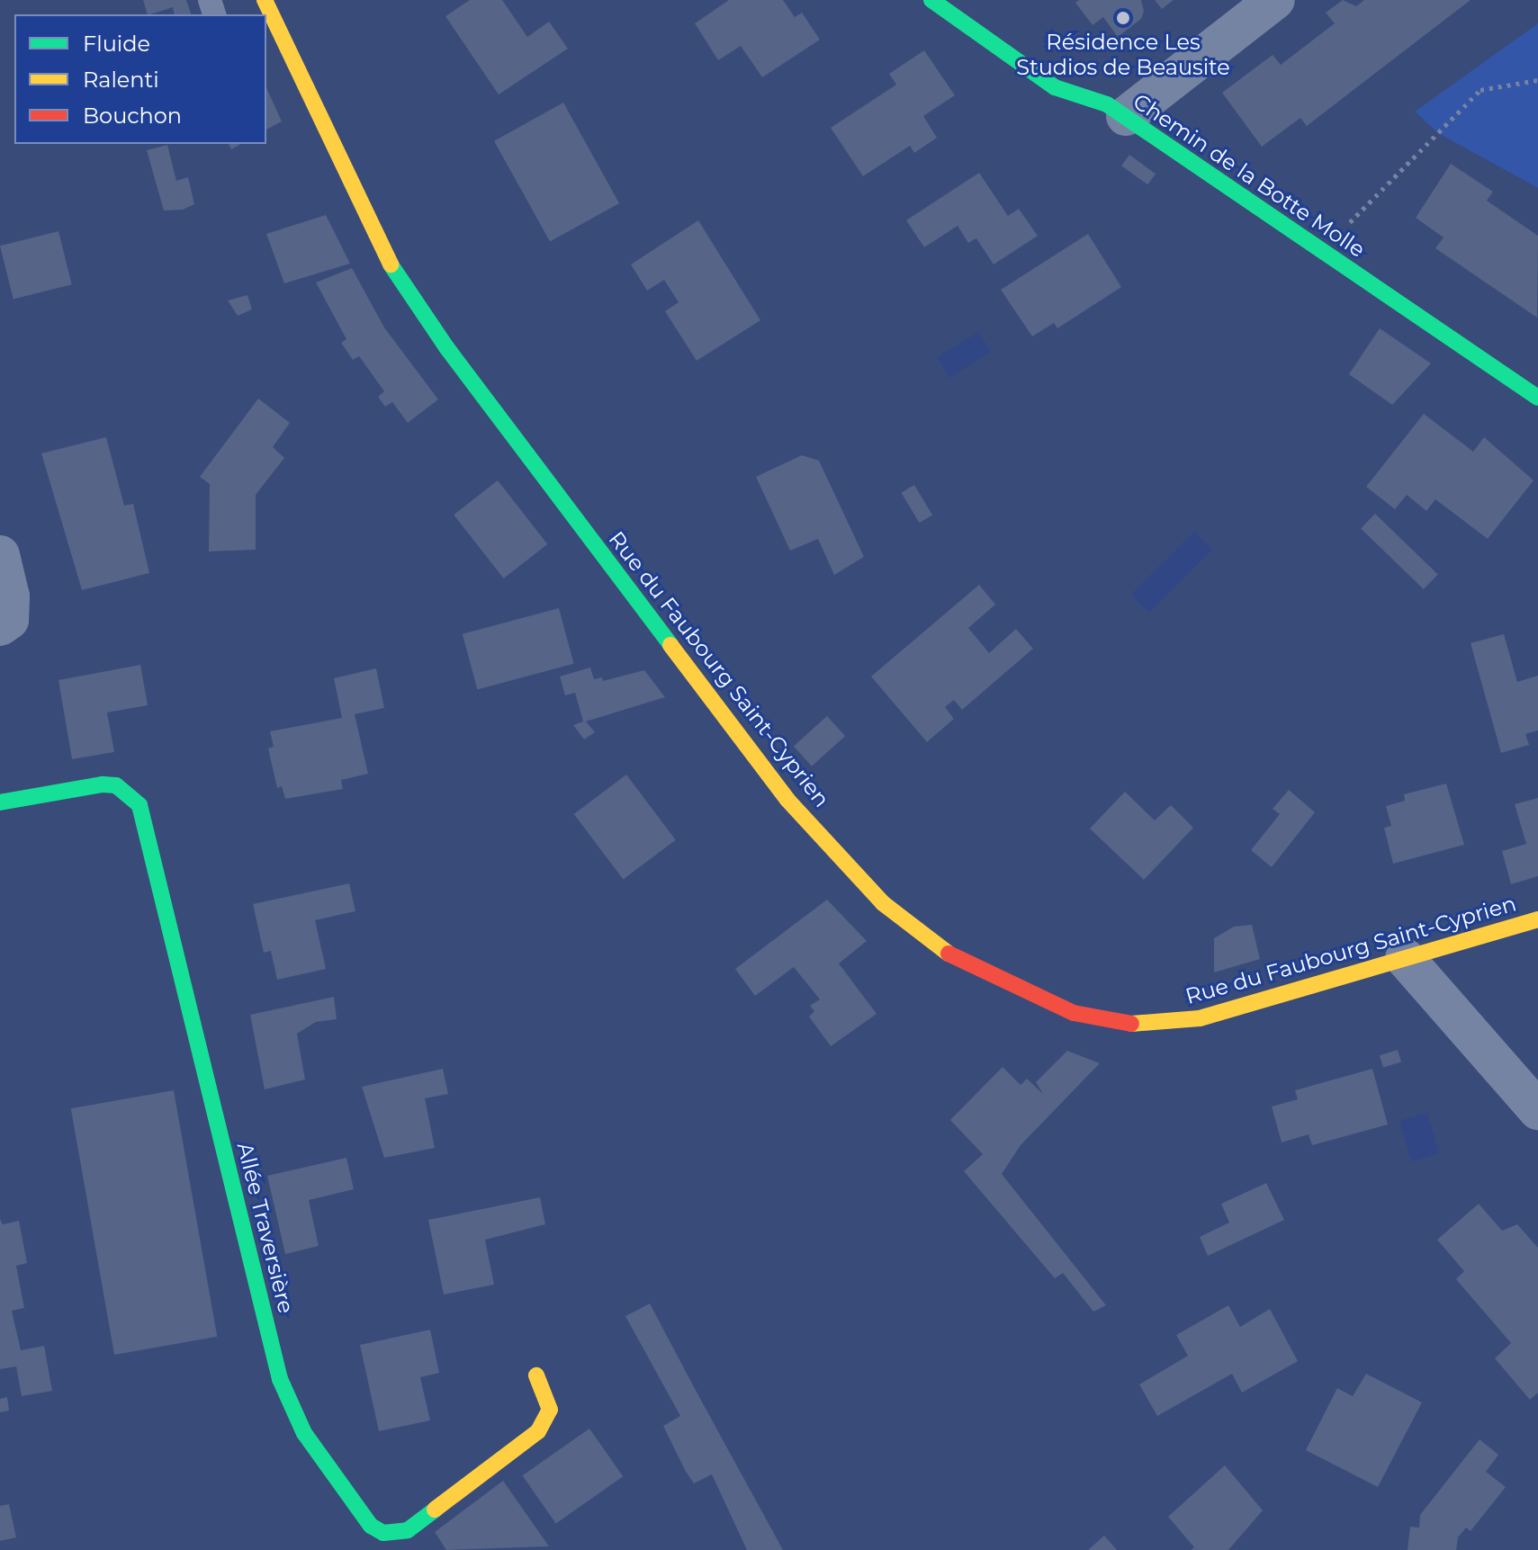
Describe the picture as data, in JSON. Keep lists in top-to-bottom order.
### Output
{
  "streets": {
    "street": ["Chemin de la Botte Molle", "Rue du Faubourg Saint-Cyprien", "Allée Traversière"]
  },
  "places": ["Résidence Les Studios de Beausite"],
  "legend": ["Fluide", "Ralenti", "Bouchon"]
}
